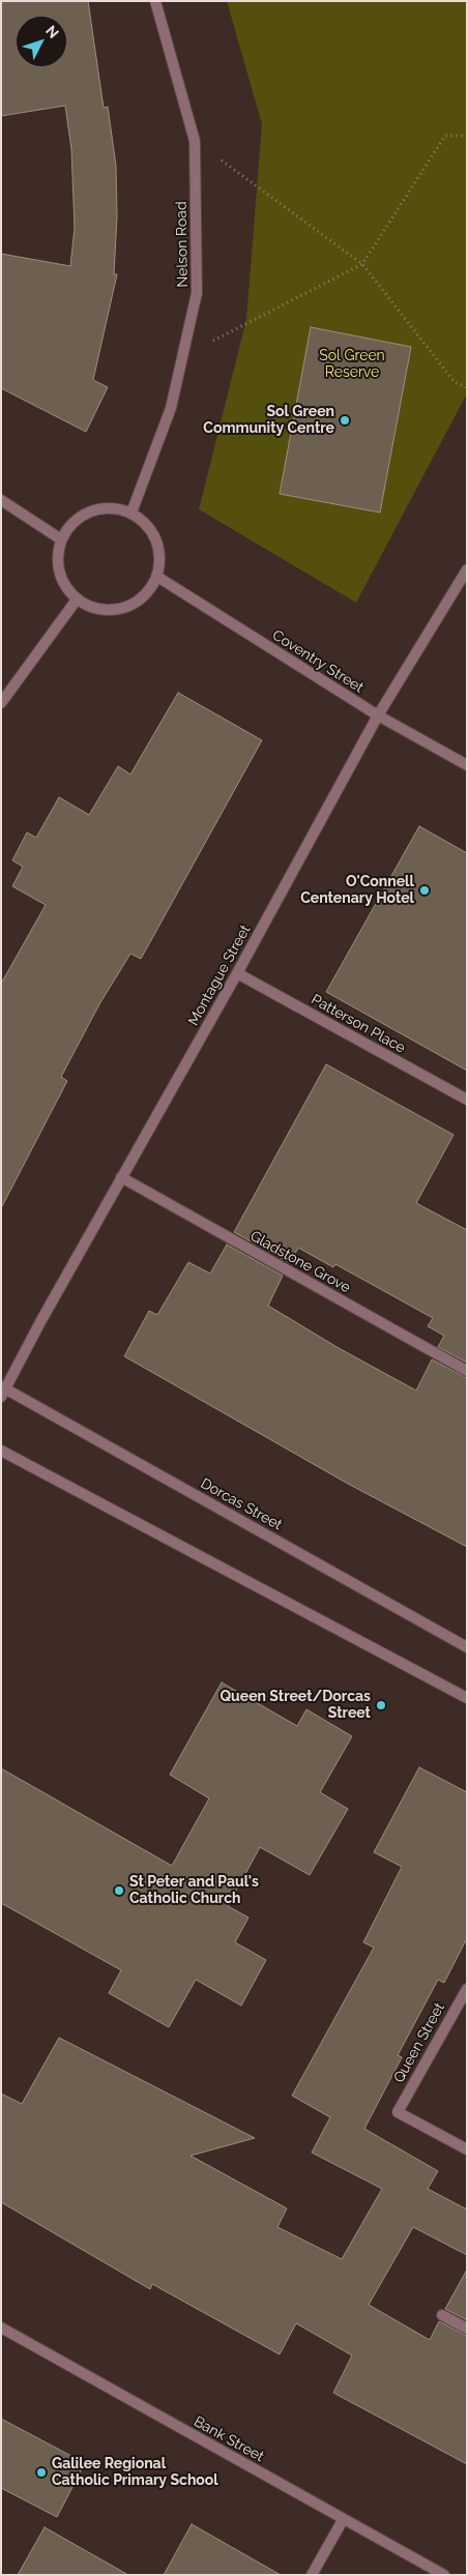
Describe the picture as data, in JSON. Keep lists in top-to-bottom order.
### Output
{
  "streets": {
    "street": [
      "Nelson Road",
      "Coventry Street",
      "Montague Street",
      "Patterson Place",
      "Gladstone Grove",
      "Dorcas Street",
      "Queen Street",
      "Bank Street"
    ]
  },
  "crossings": [
    ["Nelson Road", "Coventry Street"],
    ["Coventry Street", "Montague Street"],
    ["Montague Street", "Patterson Place"],
    ["Montague Street", "Gladstone Grove"],
    ["Montague Street", "Dorcas Street"]
  ],
  "parks": ["Sol Green Reserve"],
  "places": [
    "Sol Green Community Centre",
    "O'Connell Centenary Hotel",
    "Queen Street/Dorcas Street",
    "St Peter and Paul's Catholic Church",
    "Galilee Regional Catholic Primary School"
  ],
  "north": "top right"
}
